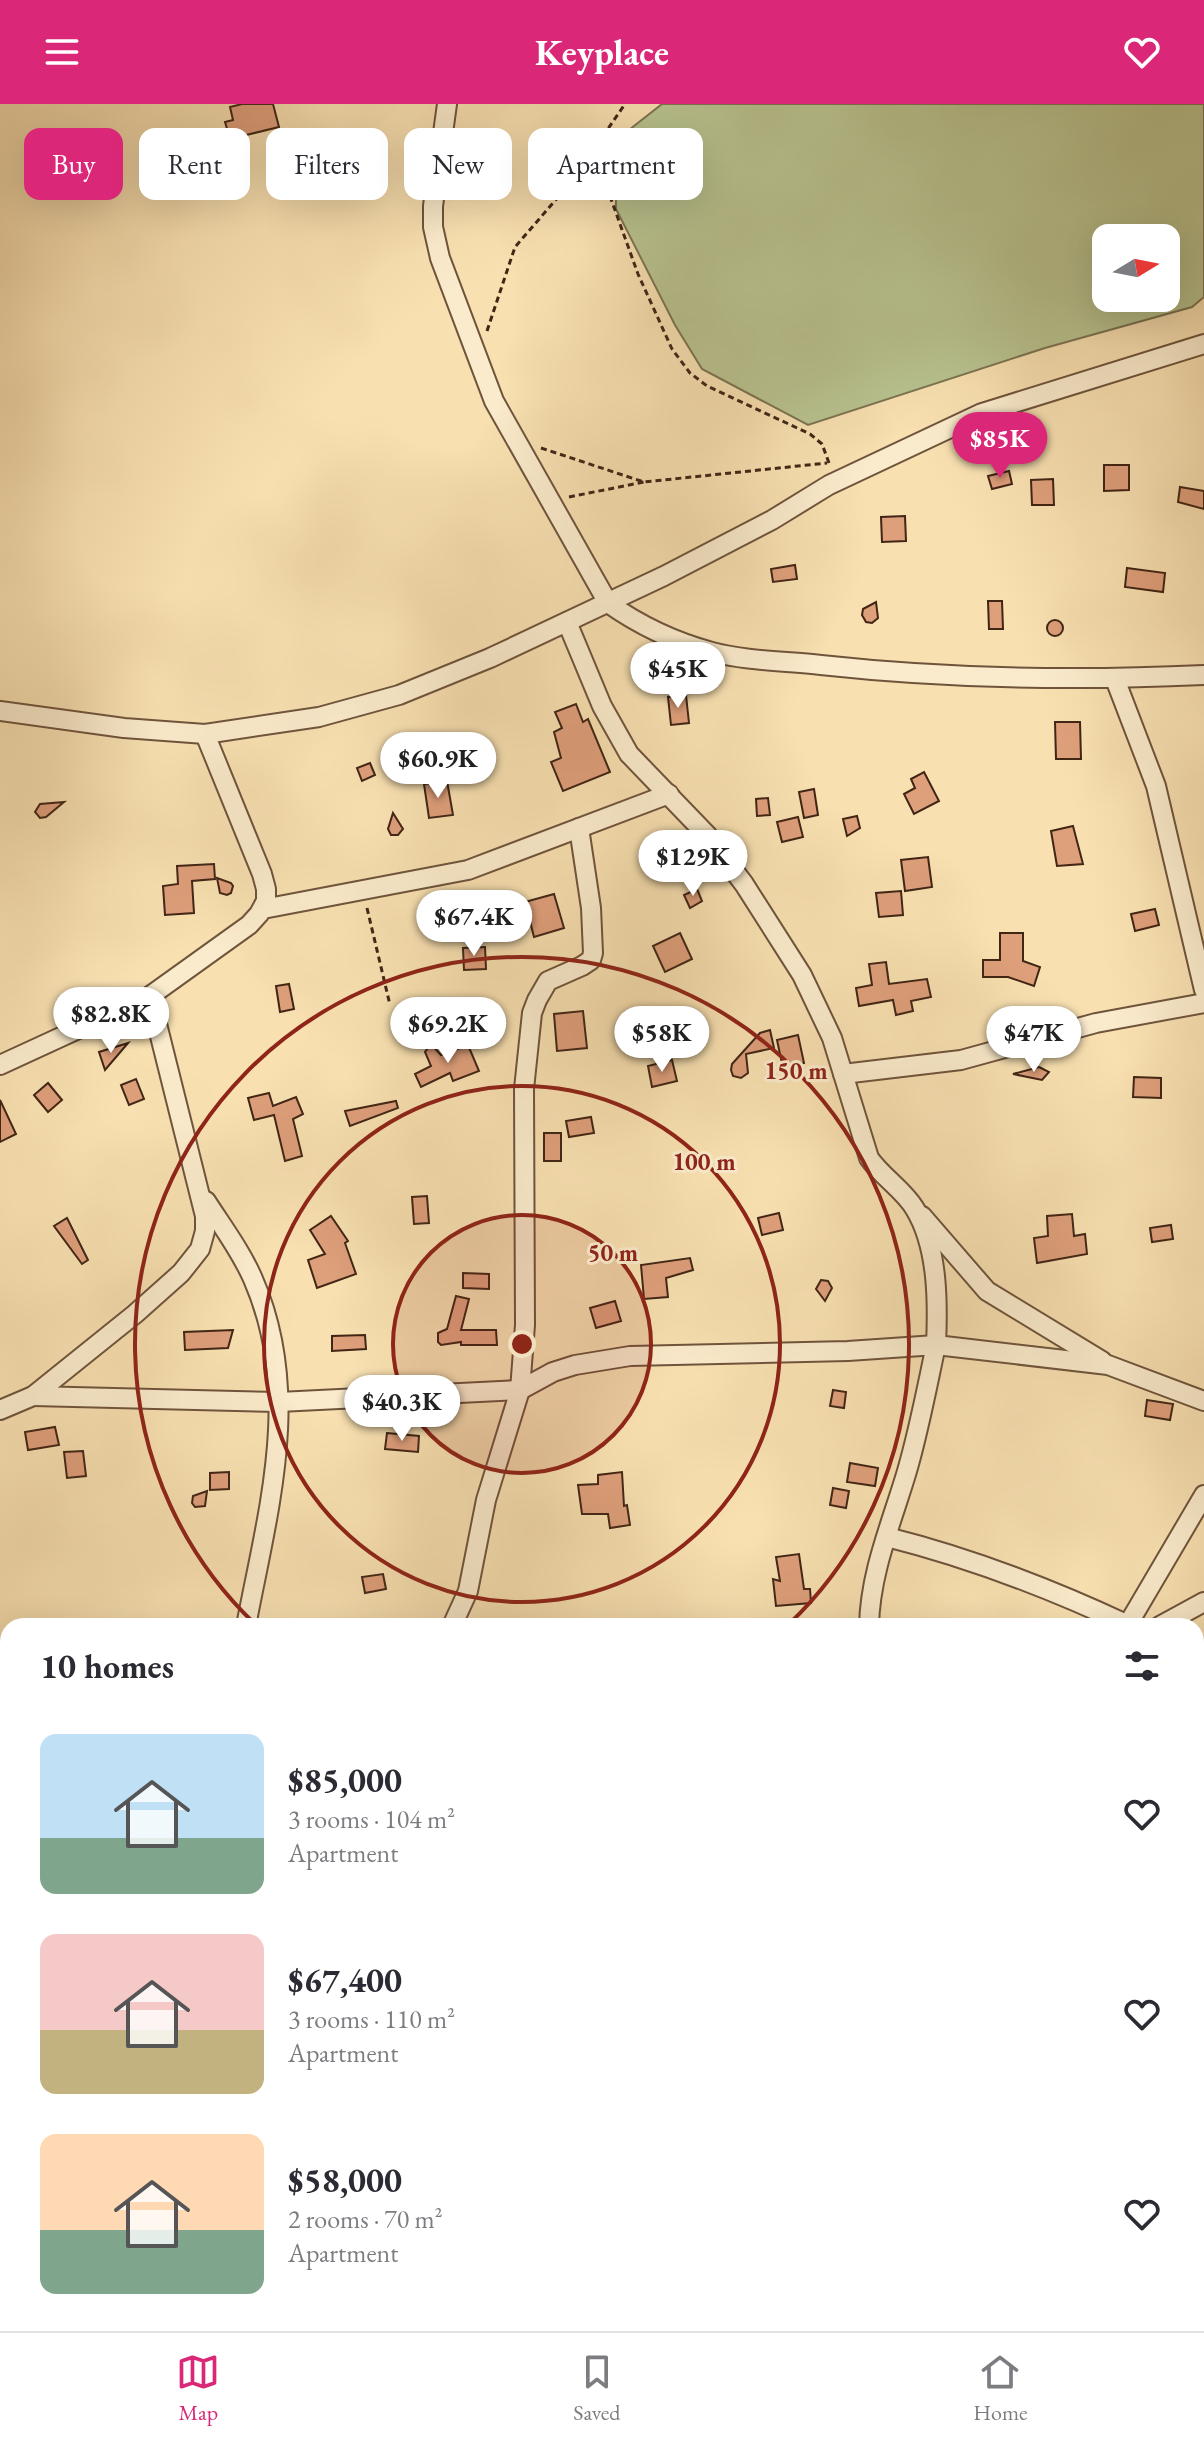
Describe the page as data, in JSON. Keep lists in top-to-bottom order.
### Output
{
  "north": "right",
  "page": {
    "header": "Keyplace",
    "chip": [
      "Buy",
      "Rent",
      "Filters",
      "New",
      "Apartment"
    ],
    "price": [
      "$85K",
      "$45K",
      "$60.9K",
      "$129K",
      "$67.4K",
      "$82.8K",
      "$69.2K",
      "$58K",
      "$47K",
      "$40.3K"
    ],
    "heading": "10 homes",
    "list": [
      {
        "name": "$85,000",
        "note": "3 rooms · 104 m² · Apartment"
      },
      {
        "name": "$67,400",
        "note": "3 rooms · 110 m² · Apartment"
      },
      {
        "name": "$58,000",
        "note": "2 rooms · 70 m² · Apartment"
      }
    ],
    "tabs": ["Map", "Saved", "Home"]
  },
  "rings": ["150 m", "100 m", "50 m"]
}
